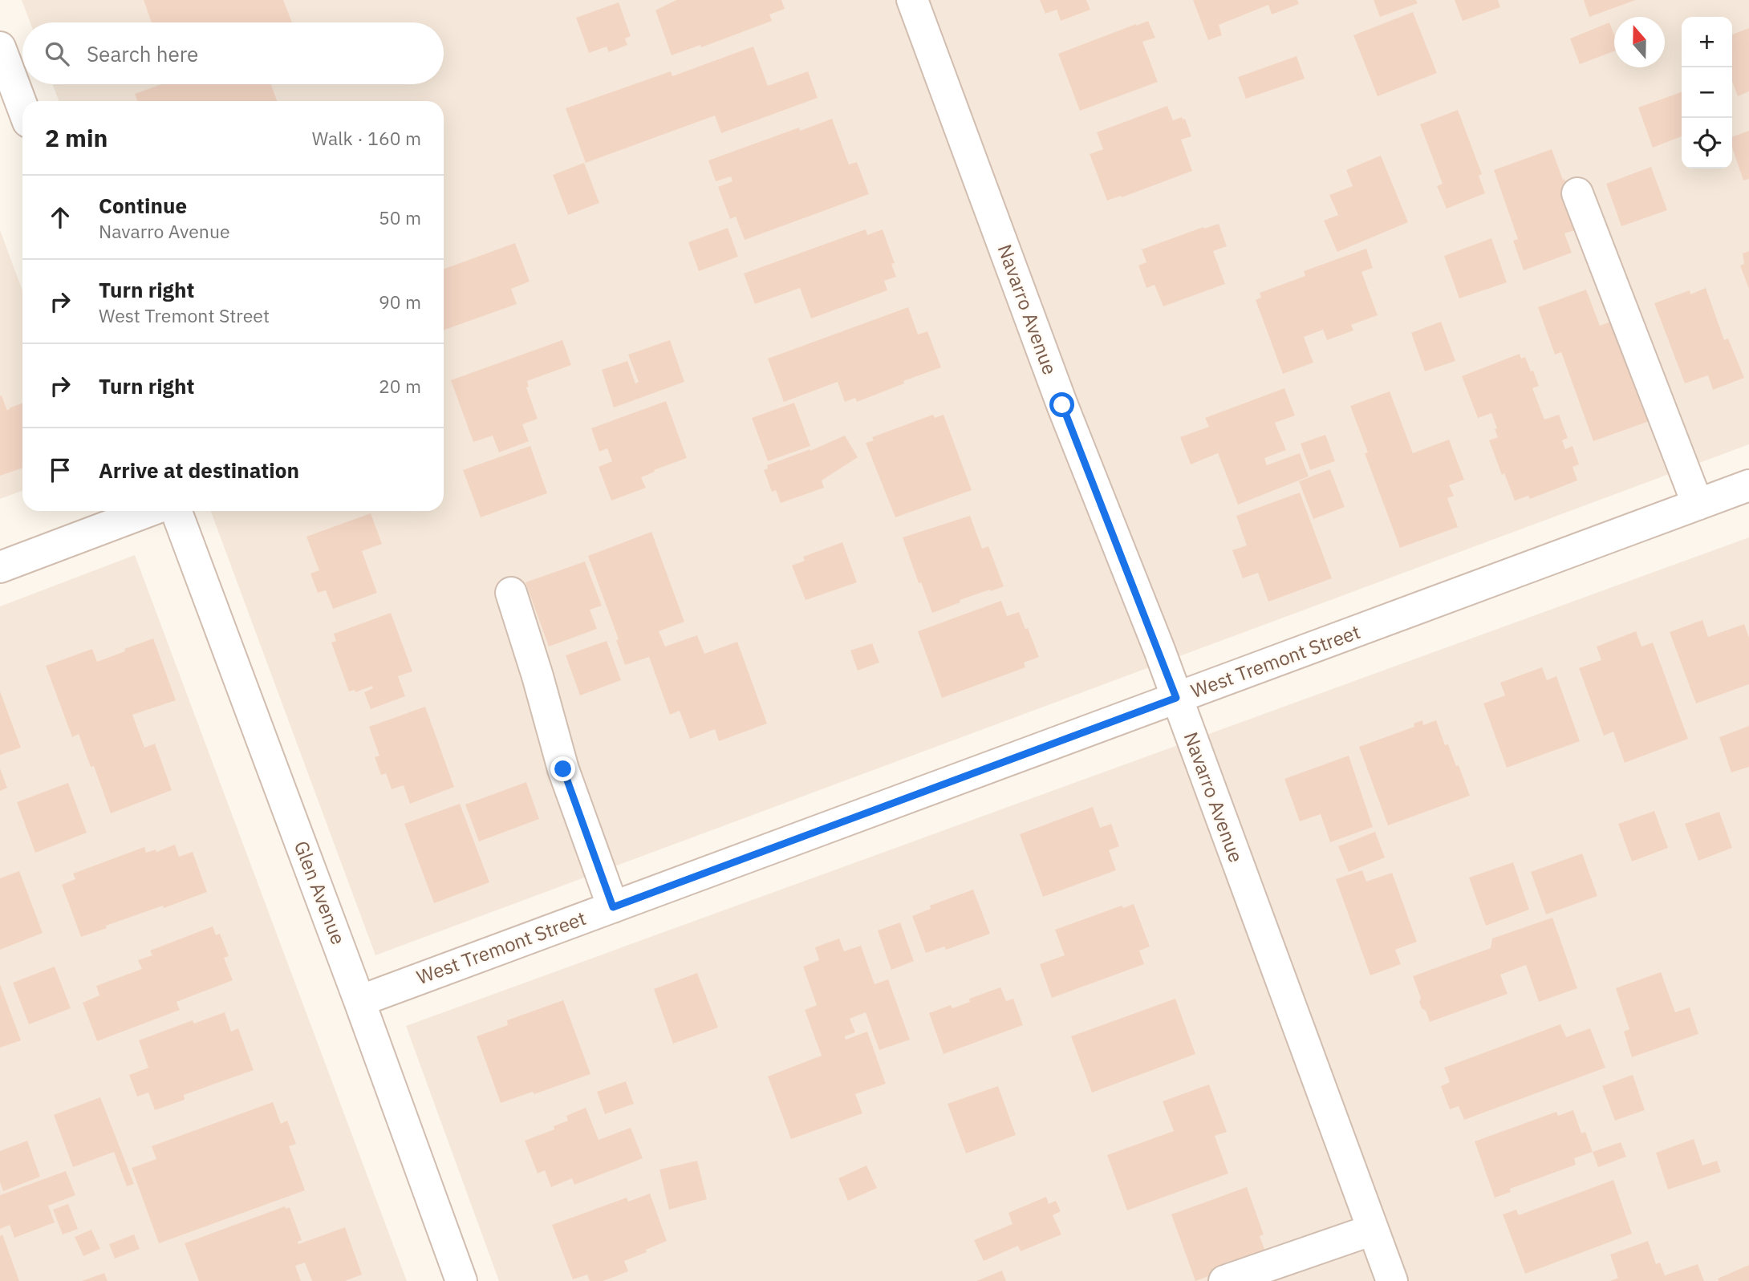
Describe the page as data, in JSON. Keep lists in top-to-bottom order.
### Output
{
  "streets": {
    "street": ["Navarro Avenue", "West Tremont Street", "Glen Avenue"]
  },
  "crossings": [
    ["Navarro Avenue", "West Tremont Street"],
    ["West Tremont Street", "Glen Avenue"]
  ],
  "north": "top",
  "page": {
    "map_buttons": ["+", "−"],
    "search": "Search here",
    "heading": ["2 min", "Walk · 160 m"],
    "list": [
      ["Continue", "Navarro Avenue", "50 m"],
      ["Turn right", "West Tremont Street", "90 m"],
      ["Turn right", "20 m"],
      "Arrive at destination"
    ]
  }
}
